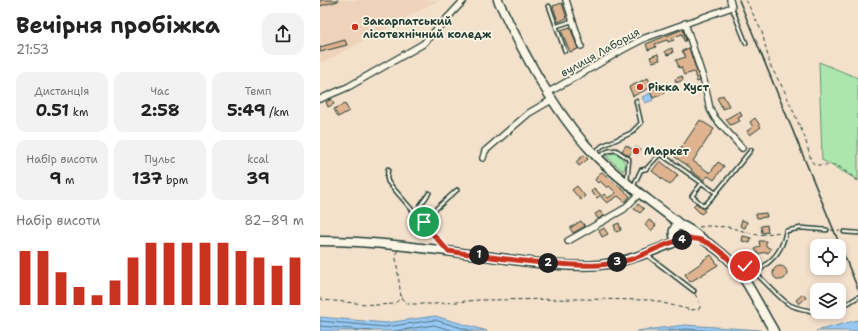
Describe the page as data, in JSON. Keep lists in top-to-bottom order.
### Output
{
  "streets": {
    "street": ["вулиця Лаборця"]
  },
  "places": ["Закарпатський лісотехнічний коледж", "Рікка Хуст", "Маркет"],
  "page": {
    "heading": ["Вечірня пробіжка", "21:53"],
    "stats": [
      ["Дистанція", "0.51 km"],
      ["Час", "2:58"],
      ["Темп", "5:49 /km"],
      ["Набір висоти", "9 m"],
      ["Пульс", "137 bpm"],
      ["kcal", "39"]
    ],
    "chart": ["Набір висоти", "82–89 m"],
    "pins": [
      "4",
      "1",
      "3",
      "2"
    ]
  }
}
